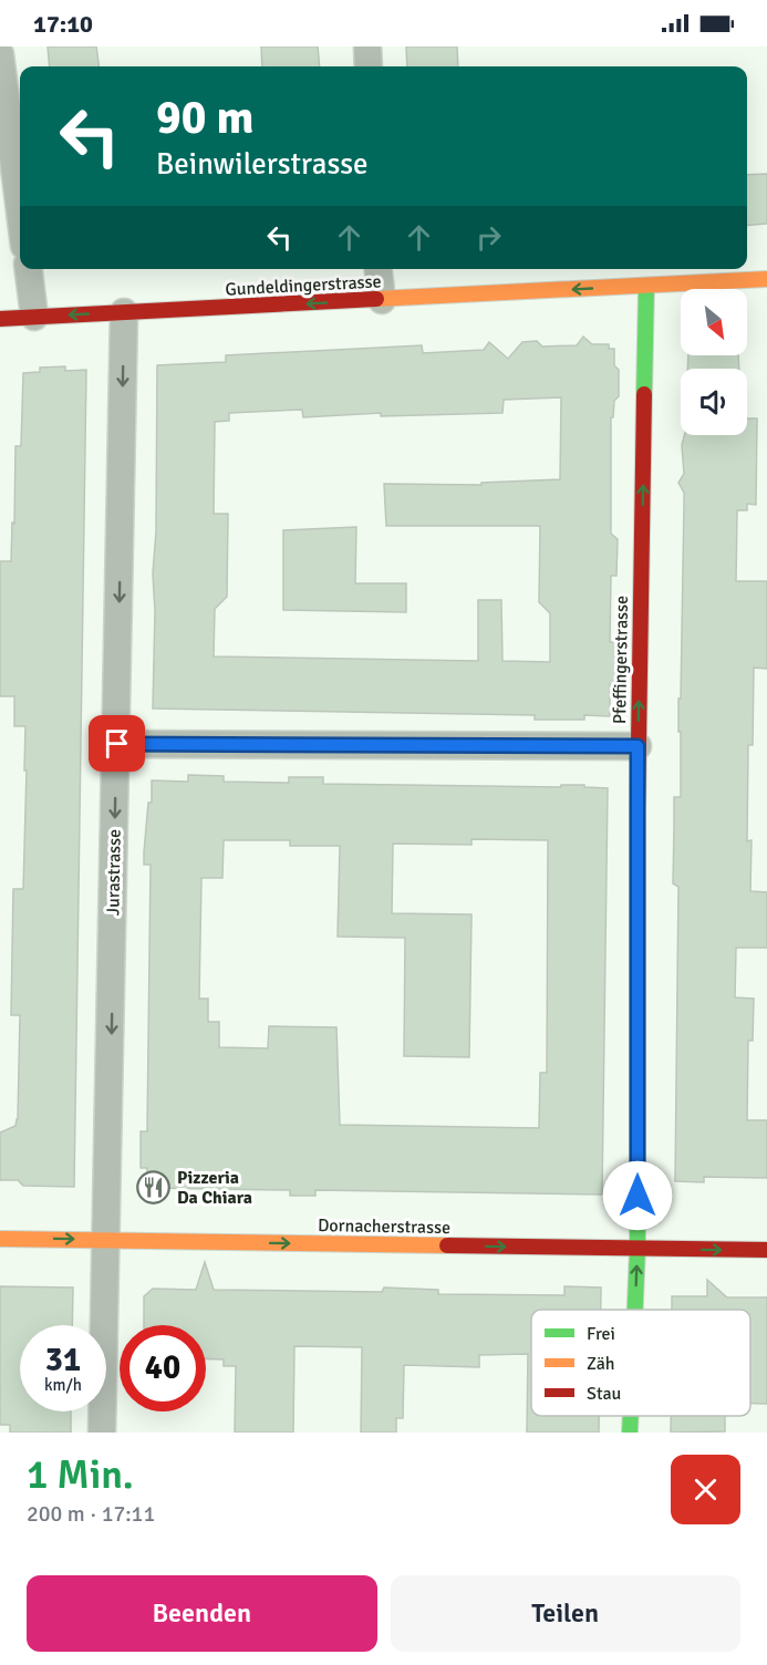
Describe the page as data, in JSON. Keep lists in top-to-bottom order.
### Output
{
  "streets": {
    "main road": ["Gundeldingerstrasse", "Pfeffingerstrasse", "Dornacherstrasse"],
    "street": ["Jurastrasse"]
  },
  "crossings": [
    ["Gundeldingerstrasse", "Pfeffingerstrasse"],
    ["Gundeldingerstrasse", "Jurastrasse"],
    ["Pfeffingerstrasse", "Dornacherstrasse"],
    ["Jurastrasse", "Dornacherstrasse"]
  ],
  "one_way": [
    "Gundeldingerstrasse",
    "Pfeffingerstrasse",
    "Jurastrasse",
    "Dornacherstrasse"
  ],
  "places": {
    "restaurant": ["Pizzeria Da Chiara"]
  },
  "legend": ["Frei", "Zäh", "Stau"],
  "north": "bottom right",
  "page": {
    "status": "17:10",
    "turn": ["90 m", "Beinwilerstrasse"],
    "speed": "31 km/h",
    "limit": "40",
    "heading": ["1 Min.", "200 m · 17:11"],
    "buttons": ["Beenden", "Teilen"]
  }
}
